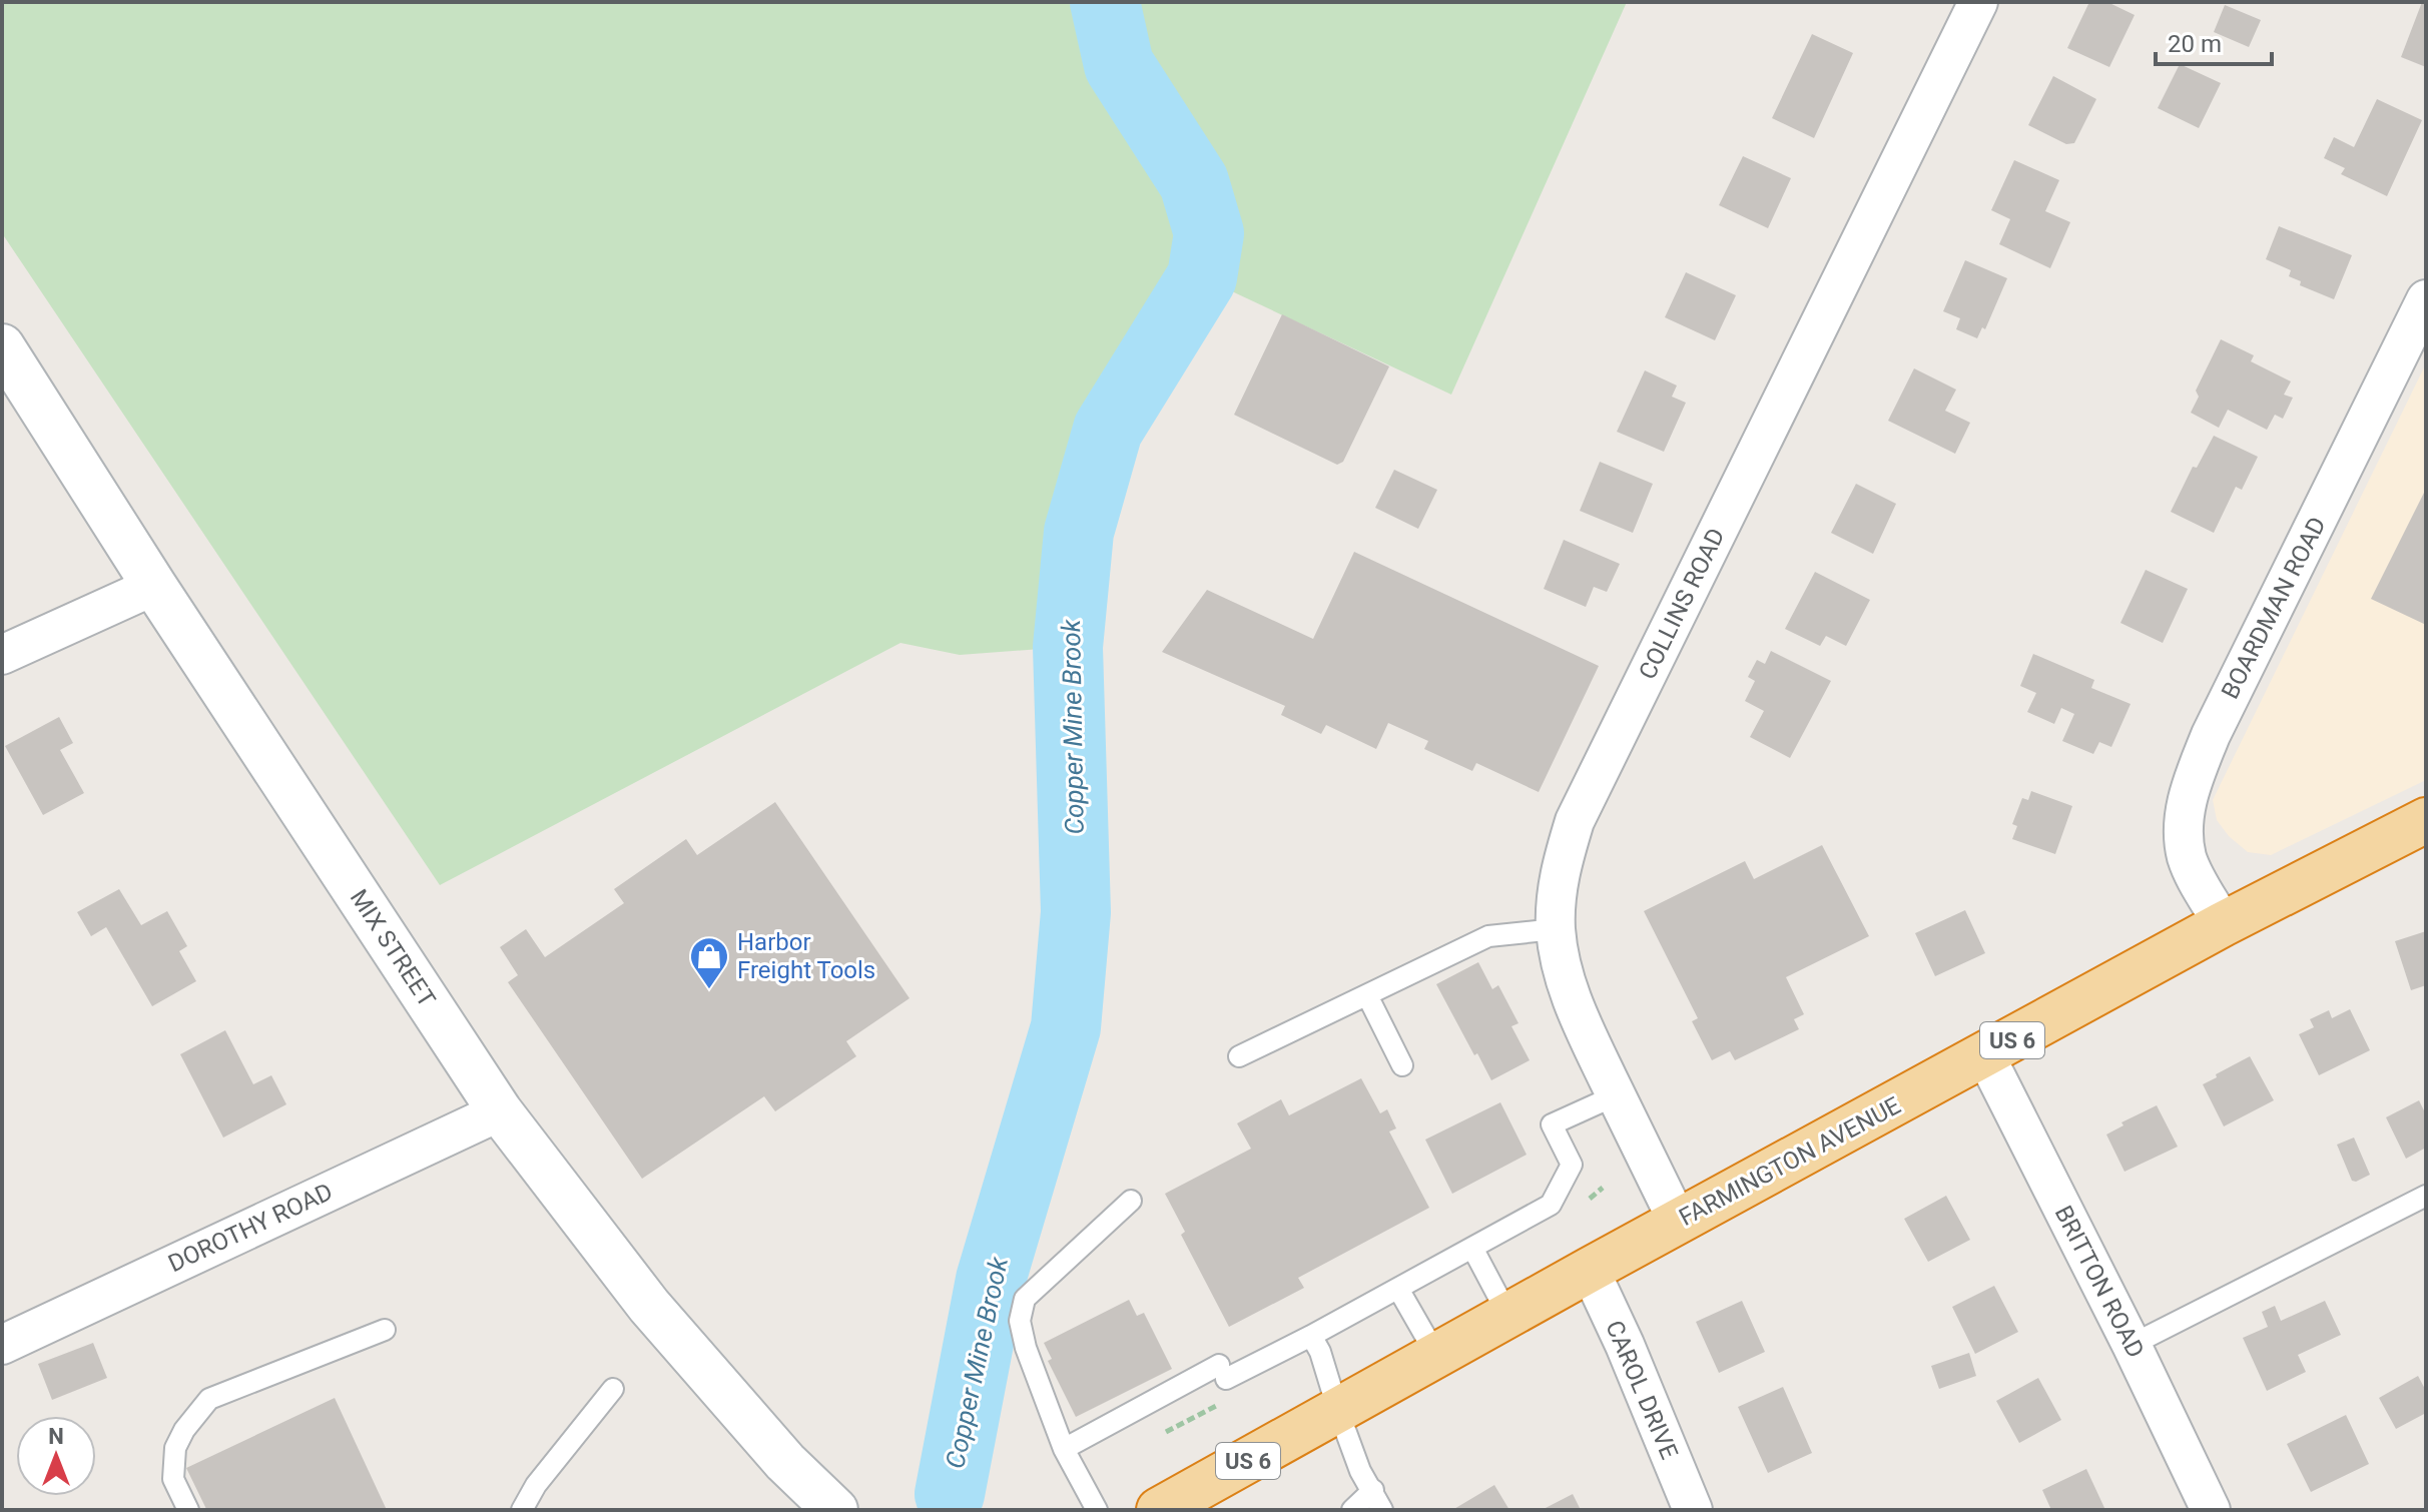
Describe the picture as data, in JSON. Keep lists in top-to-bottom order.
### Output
{
  "streets": {
    "highway": ["US 6", "FARMINGTON AVENUE"],
    "main road": ["MIX STREET"],
    "street": [
      "COLLINS ROAD",
      "BOARDMAN ROAD",
      "DOROTHY ROAD",
      "BRITTON ROAD",
      "CAROL DRIVE"
    ]
  },
  "crossings": [
    ["COLLINS ROAD", "FARMINGTON AVENUE"],
    ["BOARDMAN ROAD", "FARMINGTON AVENUE"],
    ["MIX STREET", "DOROTHY ROAD"],
    ["FARMINGTON AVENUE", "BRITTON ROAD"],
    ["FARMINGTON AVENUE", "CAROL DRIVE"]
  ],
  "water": ["Copper Mine Brook"],
  "places": {
    "shop": ["Harbor Freight Tools"]
  },
  "scale_bar": "20 m",
  "north": "top"
}
